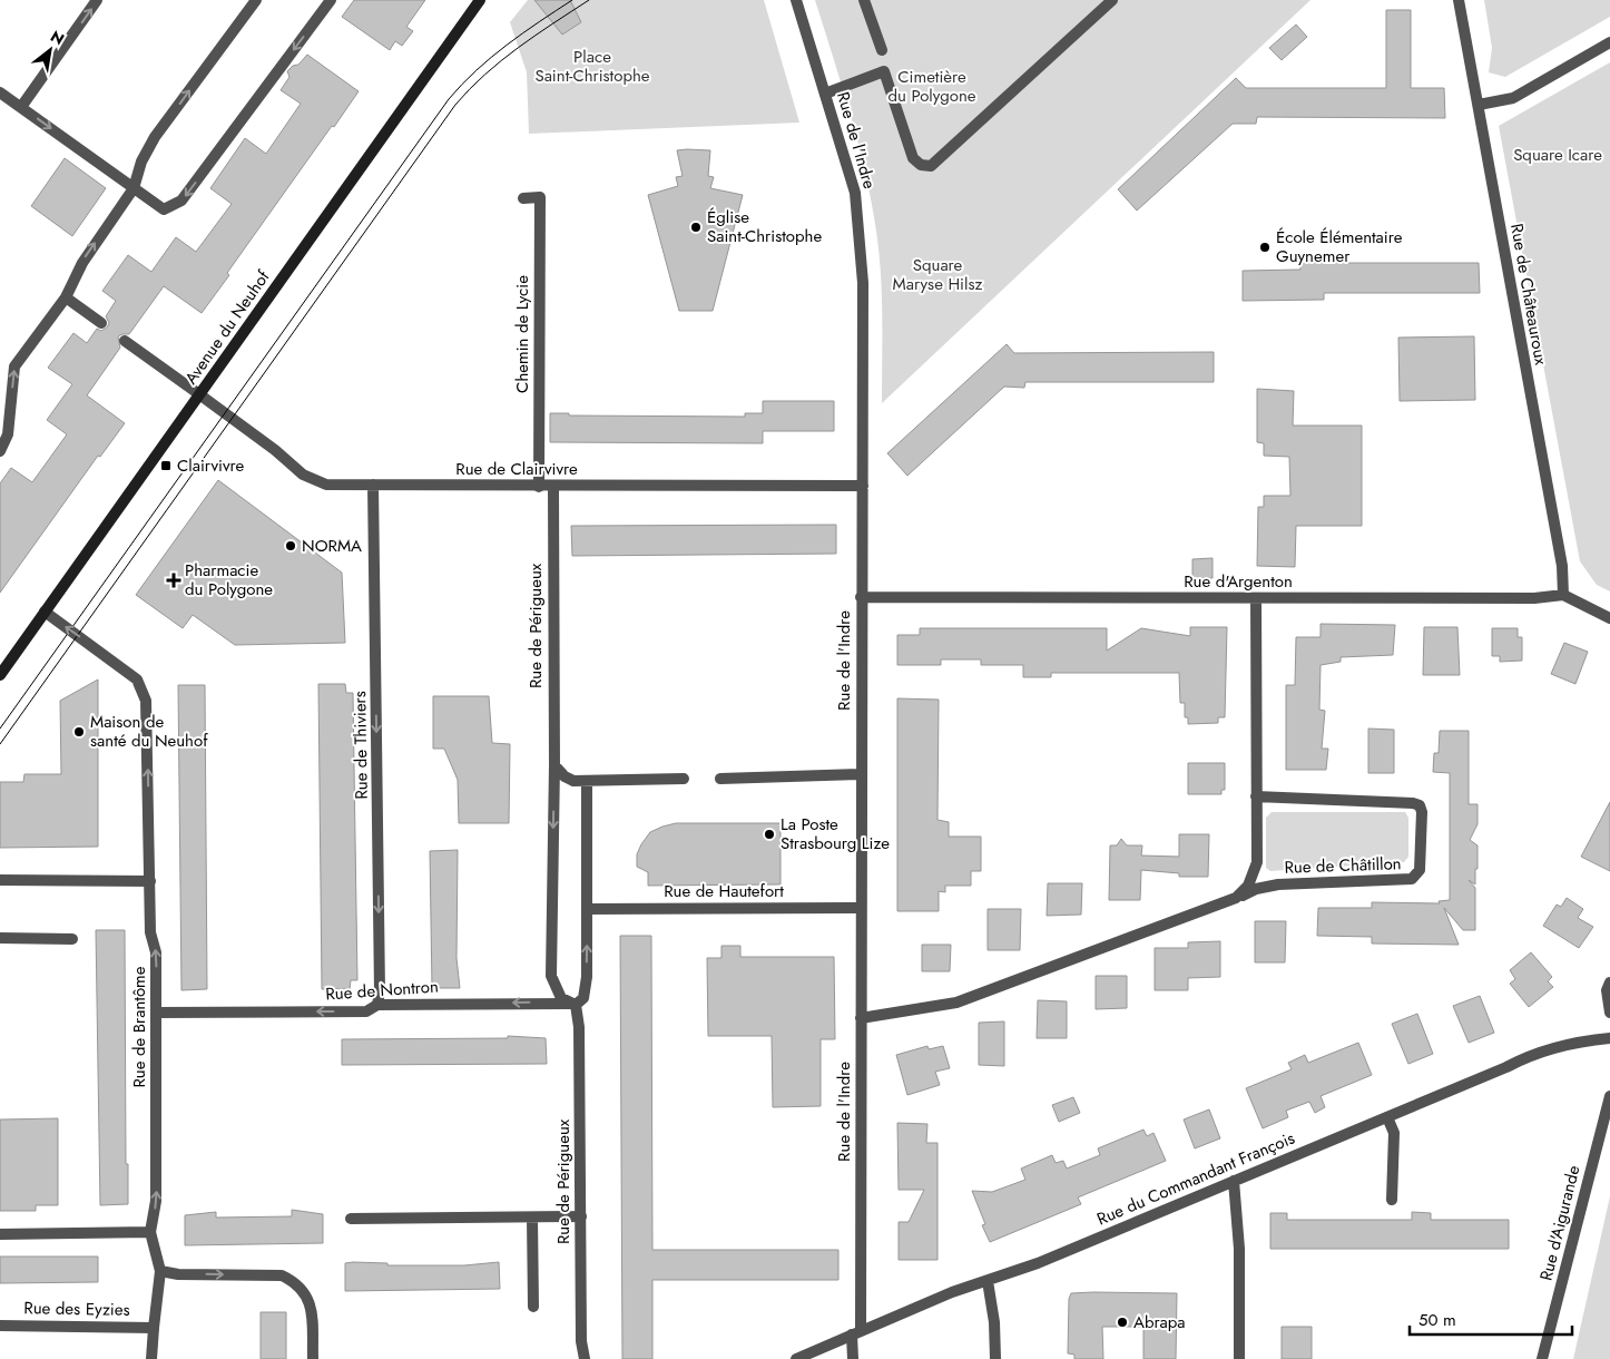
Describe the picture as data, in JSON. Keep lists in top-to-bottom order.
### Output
{
  "streets": {
    "street": [
      "Rue de l'Indre",
      "Rue de Châteauroux",
      "Avenue du Neuhof",
      "Chemin de Lycie",
      "Rue de Clairvivre",
      "Rue d'Argenton",
      "Rue de Périgueux",
      "Rue de Thiviers",
      "Rue de Châtillon",
      "Rue de Hautefort",
      "Rue de Nontron",
      "Rue de Brantôme",
      "Rue du Commandant François",
      "Rue d'Aigurande",
      "Rue des Eyzies"
    ]
  },
  "crossings": [
    ["Rue de l'Indre", "Rue de Clairvivre"],
    ["Rue de l'Indre", "Rue d'Argenton"],
    ["Rue de l'Indre", "Rue de Châtillon"],
    ["Rue de l'Indre", "Rue de Hautefort"],
    ["Rue de l'Indre", "Rue du Commandant François"],
    ["Rue de Châteauroux", "Rue d'Argenton"],
    ["Avenue du Neuhof", "Rue de Clairvivre"],
    ["Avenue du Neuhof", "Rue de Brantôme"],
    ["Chemin de Lycie", "Rue de Clairvivre"],
    ["Rue de Clairvivre", "Rue de Périgueux"],
    ["Rue de Clairvivre", "Rue de Thiviers"],
    ["Rue de Périgueux", "Rue de Nontron"],
    ["Rue de Thiviers", "Rue de Nontron"],
    ["Rue de Nontron", "Rue de Brantôme"]
  ],
  "one_way": ["Rue de Thiviers", "Rue de Nontron", "Rue de Brantôme"],
  "parks": [
    "Place Saint-Christophe",
    "Cimetière du Polygone",
    "Square Icare",
    "Square Maryse Hilsz"
  ],
  "places": {
    "other": [
      "Église Saint-Christophe",
      "École Élémentaire Guynemer",
      "NORMA",
      "Maison de santé du Neuhof",
      "La Poste Strasbourg Lize",
      "Abrapa"
    ],
    "transit": ["Clairvivre"],
    "health": ["Pharmacie du Polygone"]
  },
  "scale_bar": "50 m",
  "north": "top right"
}
